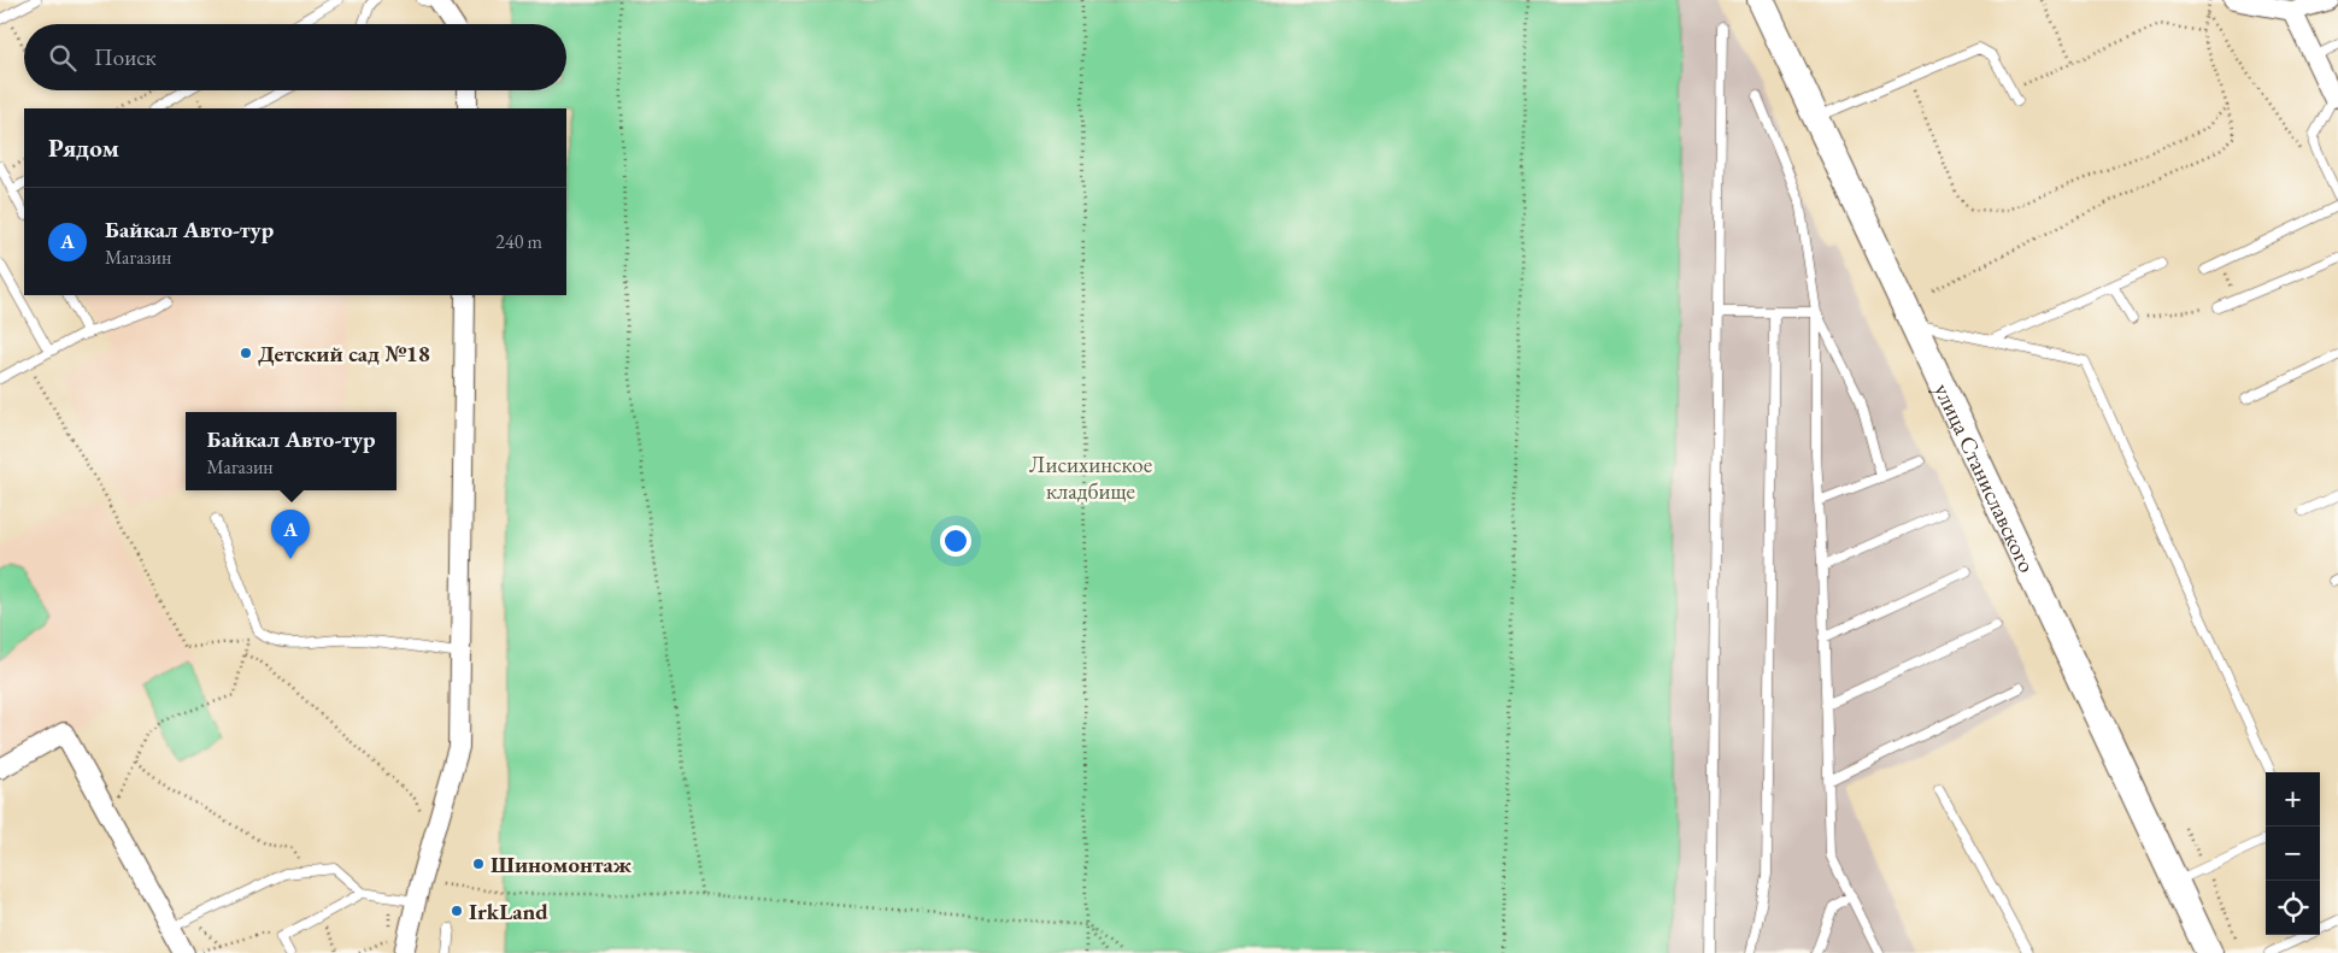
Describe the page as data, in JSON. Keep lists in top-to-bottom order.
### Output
{
  "streets": {
    "main road": ["улица Станиславского"]
  },
  "parks": ["Лисихинское кладбище"],
  "places": ["Детский сад №18", "Шиномонтаж", "IrkLand"],
  "page": {
    "search": "Поиск",
    "heading": "Рядом",
    "list": [
      {
        "mark": "A",
        "name": "Байкал Авто-тур",
        "note": "Магазин",
        "value": "240 m"
      }
    ],
    "popup": ["Байкал Авто-тур", "Магазин"],
    "pins": "A",
    "map_buttons": ["+", "−"]
  }
}
